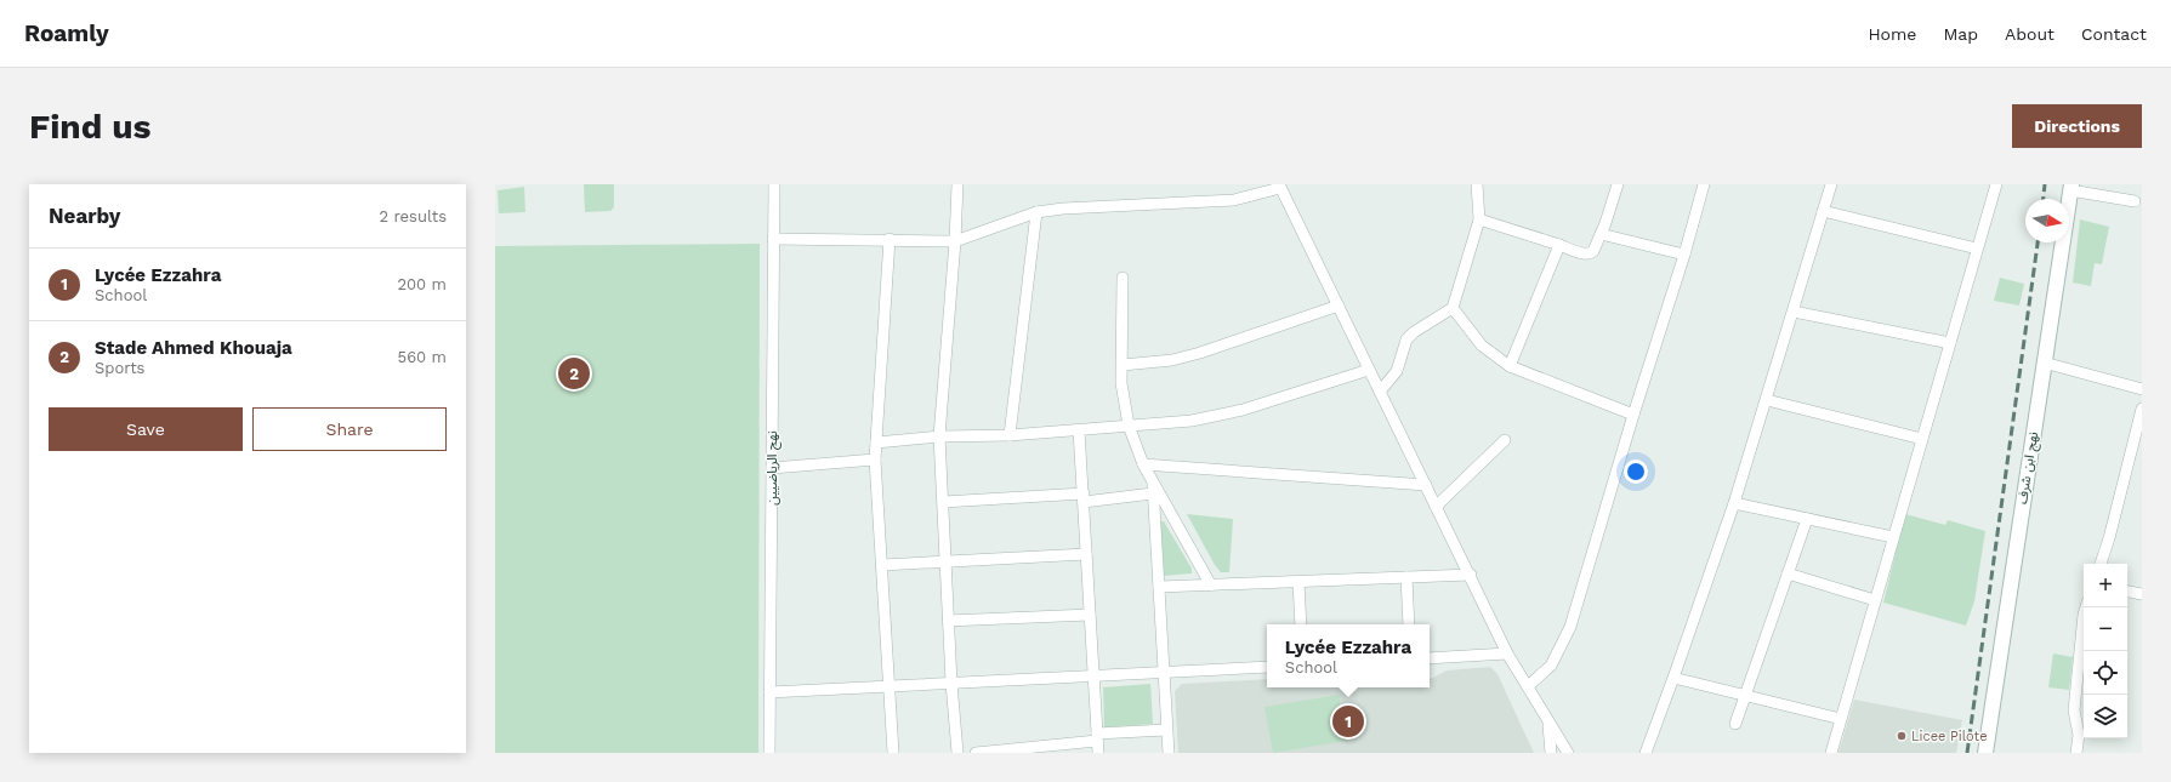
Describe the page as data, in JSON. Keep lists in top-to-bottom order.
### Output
{
  "streets": {
    "main road": ["نهج ابن شرف"],
    "street": ["نهج الرياضيين"]
  },
  "places": ["Licee Pilote"],
  "north": "right",
  "page": {
    "header": "Roamly",
    "nav": [
      "Home",
      "Map",
      "About",
      "Contact"
    ],
    "buttons": [
      "Directions",
      ["Save", "Share"]
    ],
    "title": "Find us",
    "heading": ["Nearby", "2 results"],
    "list": [
      {
        "mark": "1",
        "name": "Lycée Ezzahra",
        "note": "School",
        "value": "200 m"
      },
      {
        "mark": "2",
        "name": "Stade Ahmed Khouaja",
        "note": "Sports",
        "value": "560 m"
      }
    ],
    "pins": ["2", "1"],
    "map_buttons": ["+", "−"],
    "popup": ["Lycée Ezzahra", "School"]
  }
}
